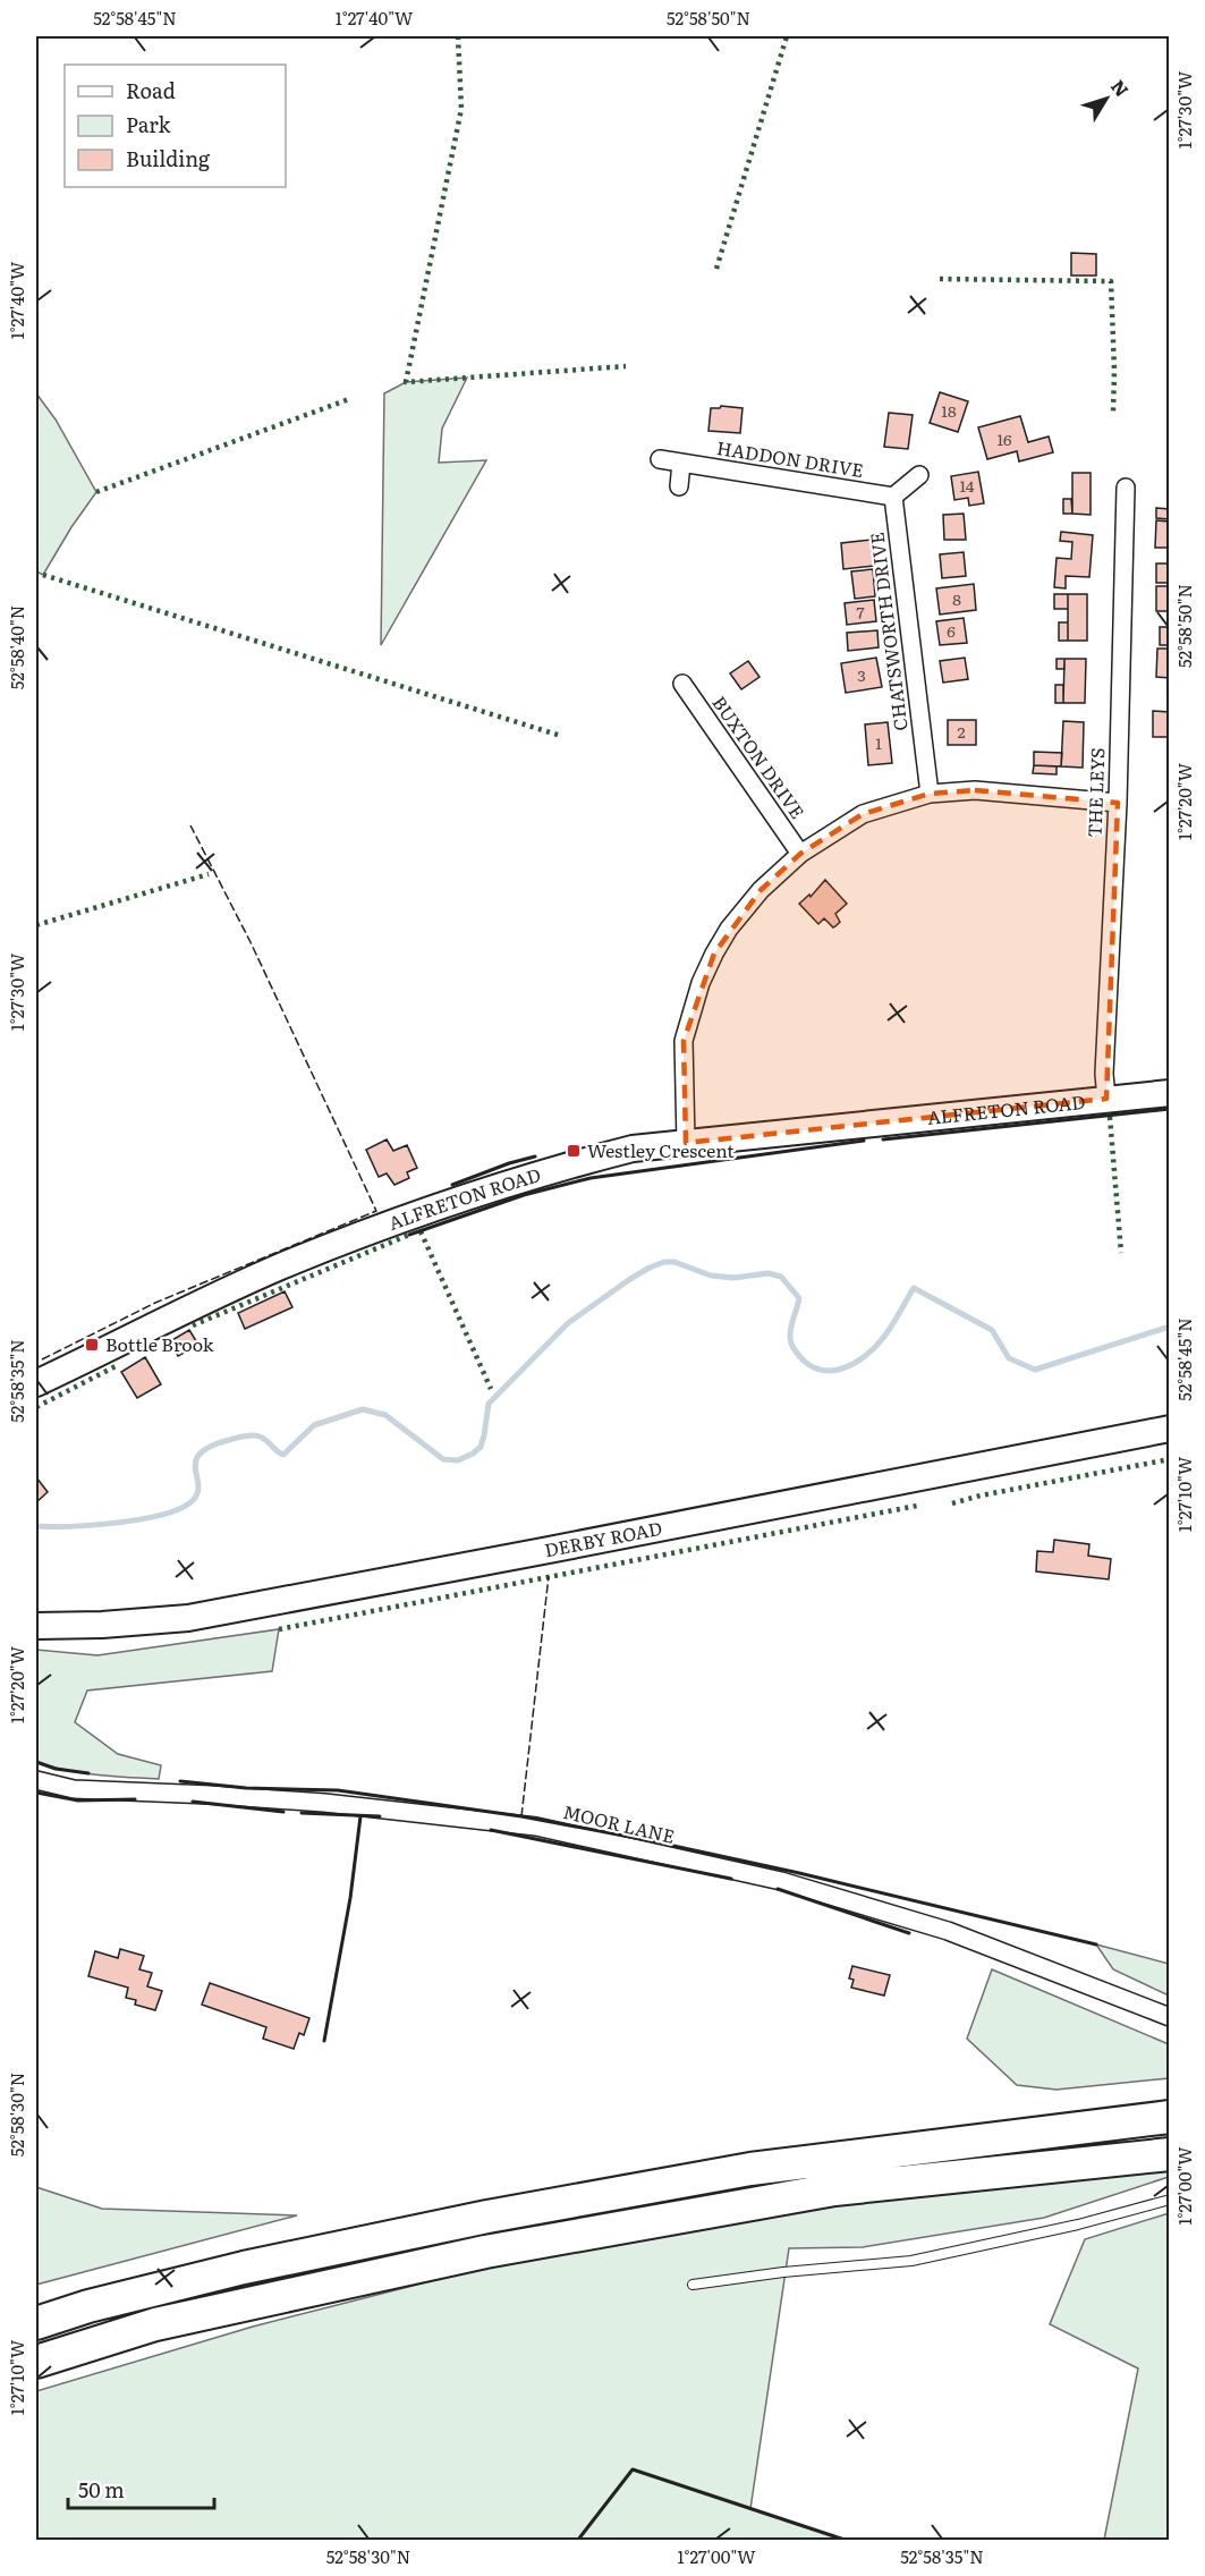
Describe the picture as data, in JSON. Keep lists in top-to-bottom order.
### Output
{
  "streets": {
    "street": [
      "HADDON DRIVE",
      "CHATSWORTH DRIVE",
      "BUXTON DRIVE",
      "THE LEYS",
      "ALFRETON ROAD",
      "DERBY ROAD",
      "MOOR LANE"
    ]
  },
  "crossings": [
    ["HADDON DRIVE", "CHATSWORTH DRIVE"],
    ["THE LEYS", "ALFRETON ROAD"]
  ],
  "places": {
    "transit": ["Westley Crescent", "Bottle Brook"]
  },
  "house_numbers": [
    "18",
    "16",
    "14",
    "8",
    "7",
    "6",
    "3",
    "2",
    "1"
  ],
  "legend": ["Road", "Park", "Building"],
  "scale_bar": "50 m",
  "north": "top right",
  "coordinates": [
    "52°58'45\"N",
    "1°27'40\"W",
    "52°58'50\"N",
    "1°27'30\"W",
    "52°58'40\"N",
    "1°27'20\"W",
    "52°58'35\"N",
    "1°27'10\"W",
    "52°58'30\"N",
    "1°27'00\"W"
  ]
}
